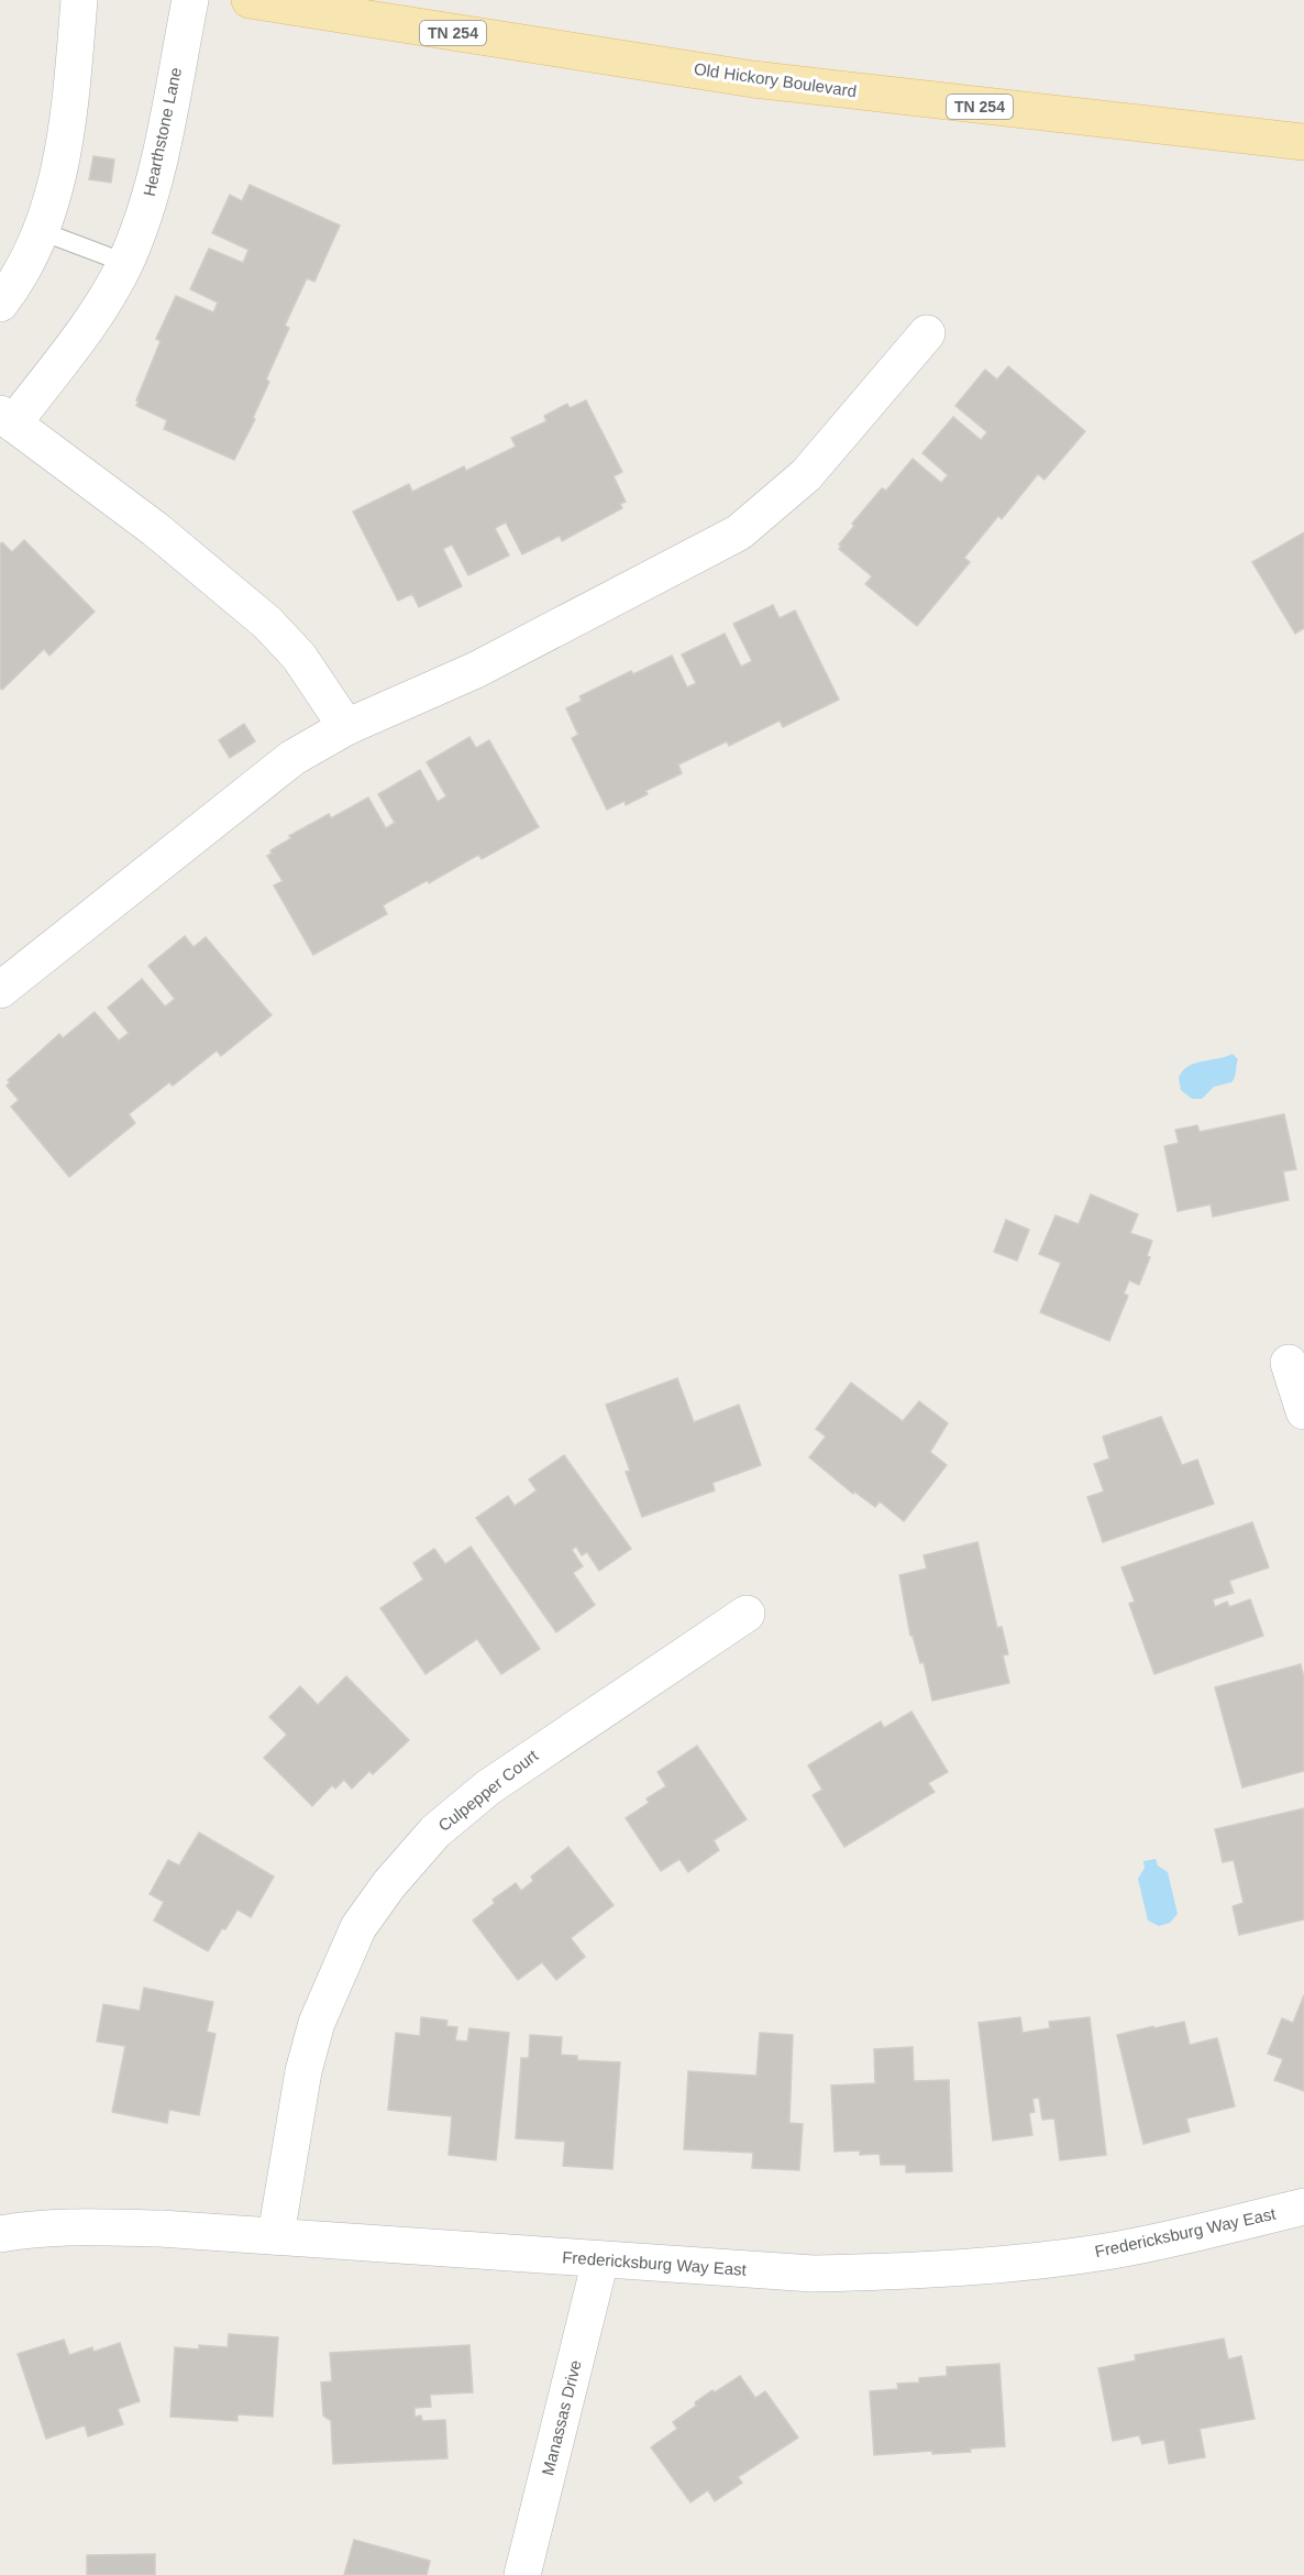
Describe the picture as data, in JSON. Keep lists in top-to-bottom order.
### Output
{
  "streets": {
    "main road": ["TN 254", "Old Hickory Boulevard"],
    "street": [
      "Hearthstone Lane",
      "Culpepper Court",
      "Fredericksburg Way East",
      "Manassas Drive"
    ]
  },
  "crossings": [
    ["Culpepper Court", "Fredericksburg Way East"],
    ["Fredericksburg Way East", "Manassas Drive"]
  ]
}
